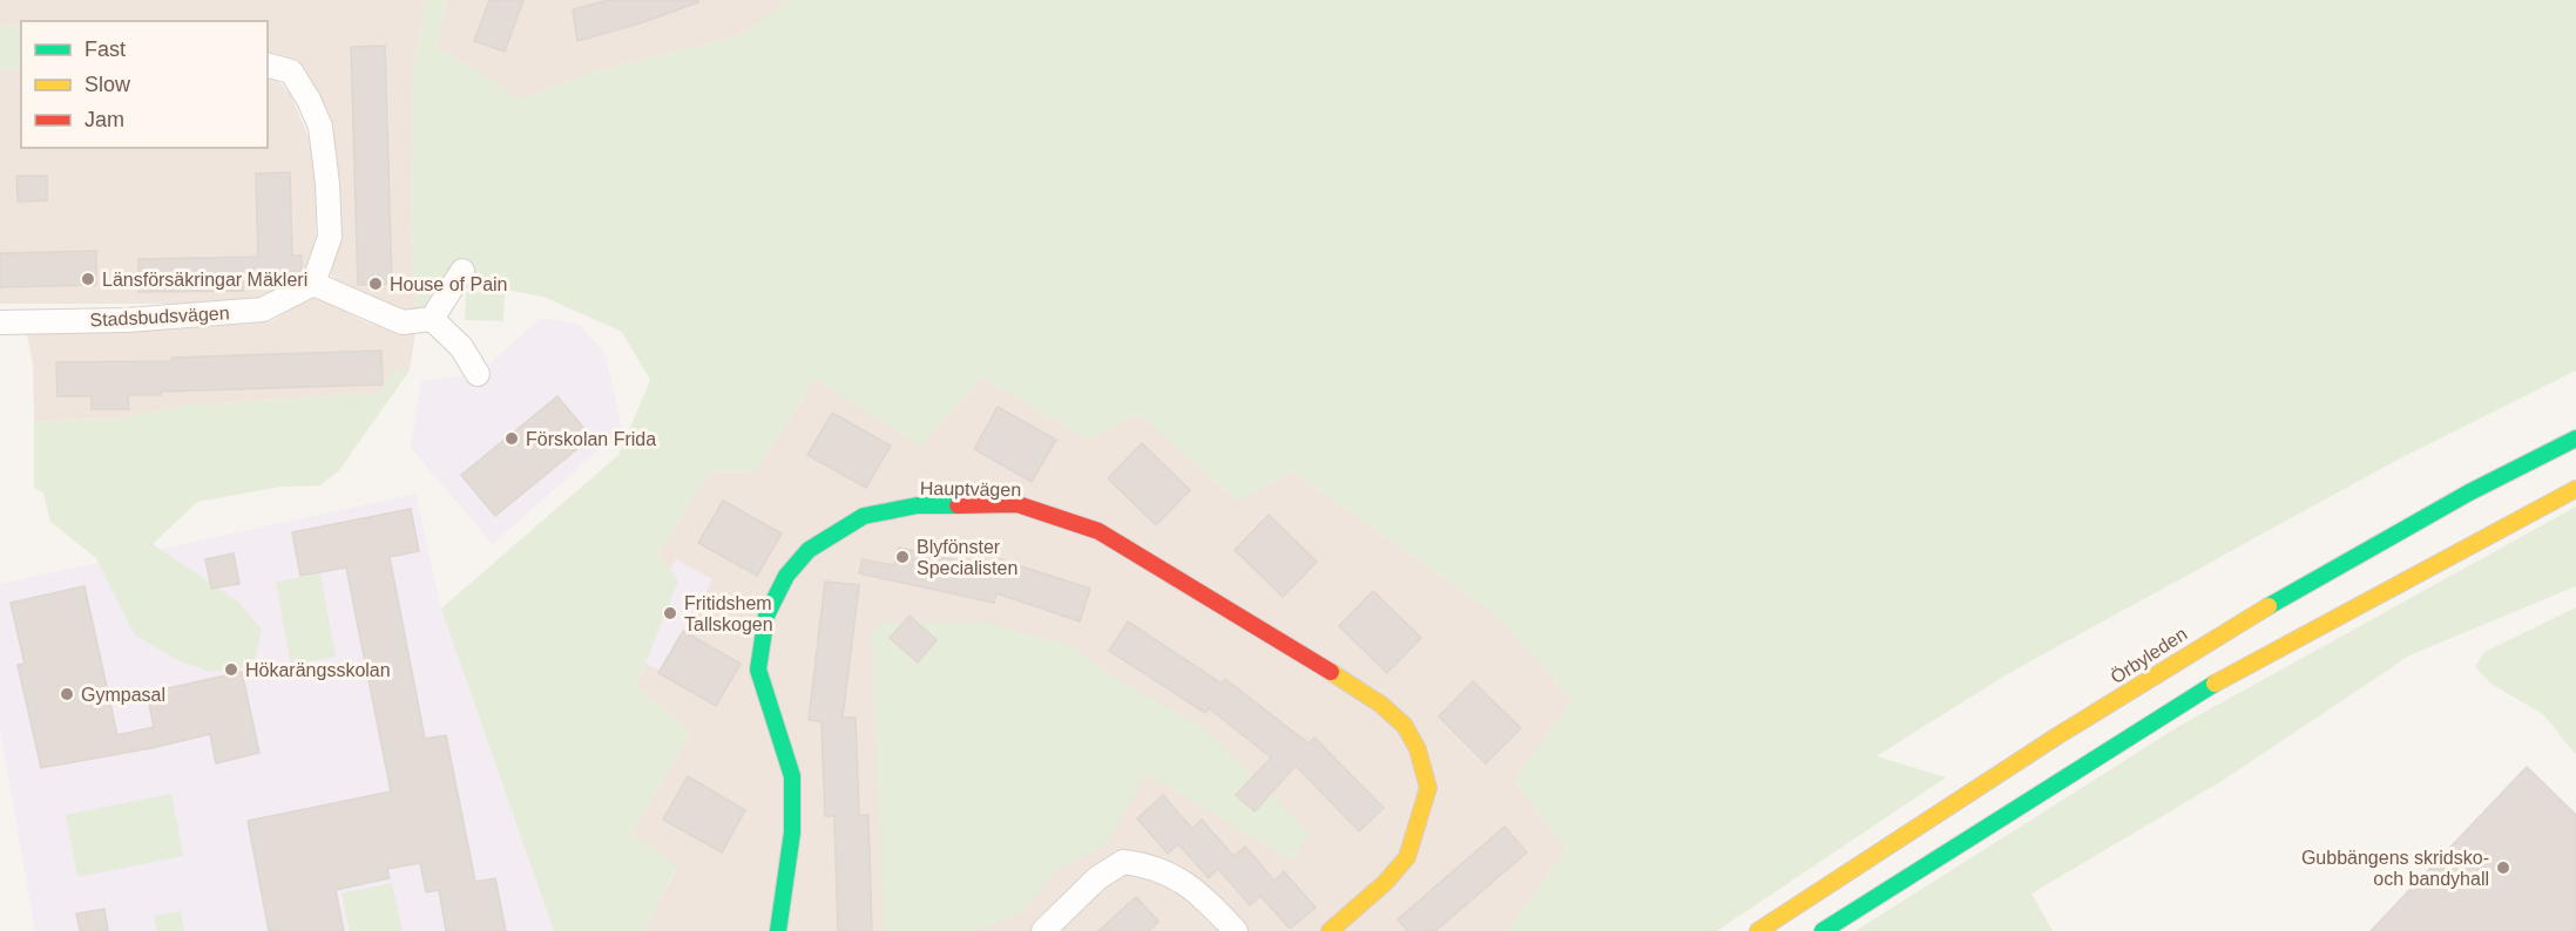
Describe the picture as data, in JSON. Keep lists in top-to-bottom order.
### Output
{
  "streets": {
    "main road": ["Hauptvägen", "Örbyleden"],
    "street": ["Stadsbudsvägen"]
  },
  "places": [
    "Länsförsäkringar Mäkleri",
    "House of Pain",
    "Förskolan Frida",
    "Blyfönster Specialisten",
    "Fritidshem Tallskogen",
    "Hökarängsskolan",
    "Gympasal",
    "Gubbängens skridsko- och bandyhall"
  ],
  "legend": ["Fast", "Slow", "Jam"]
}
